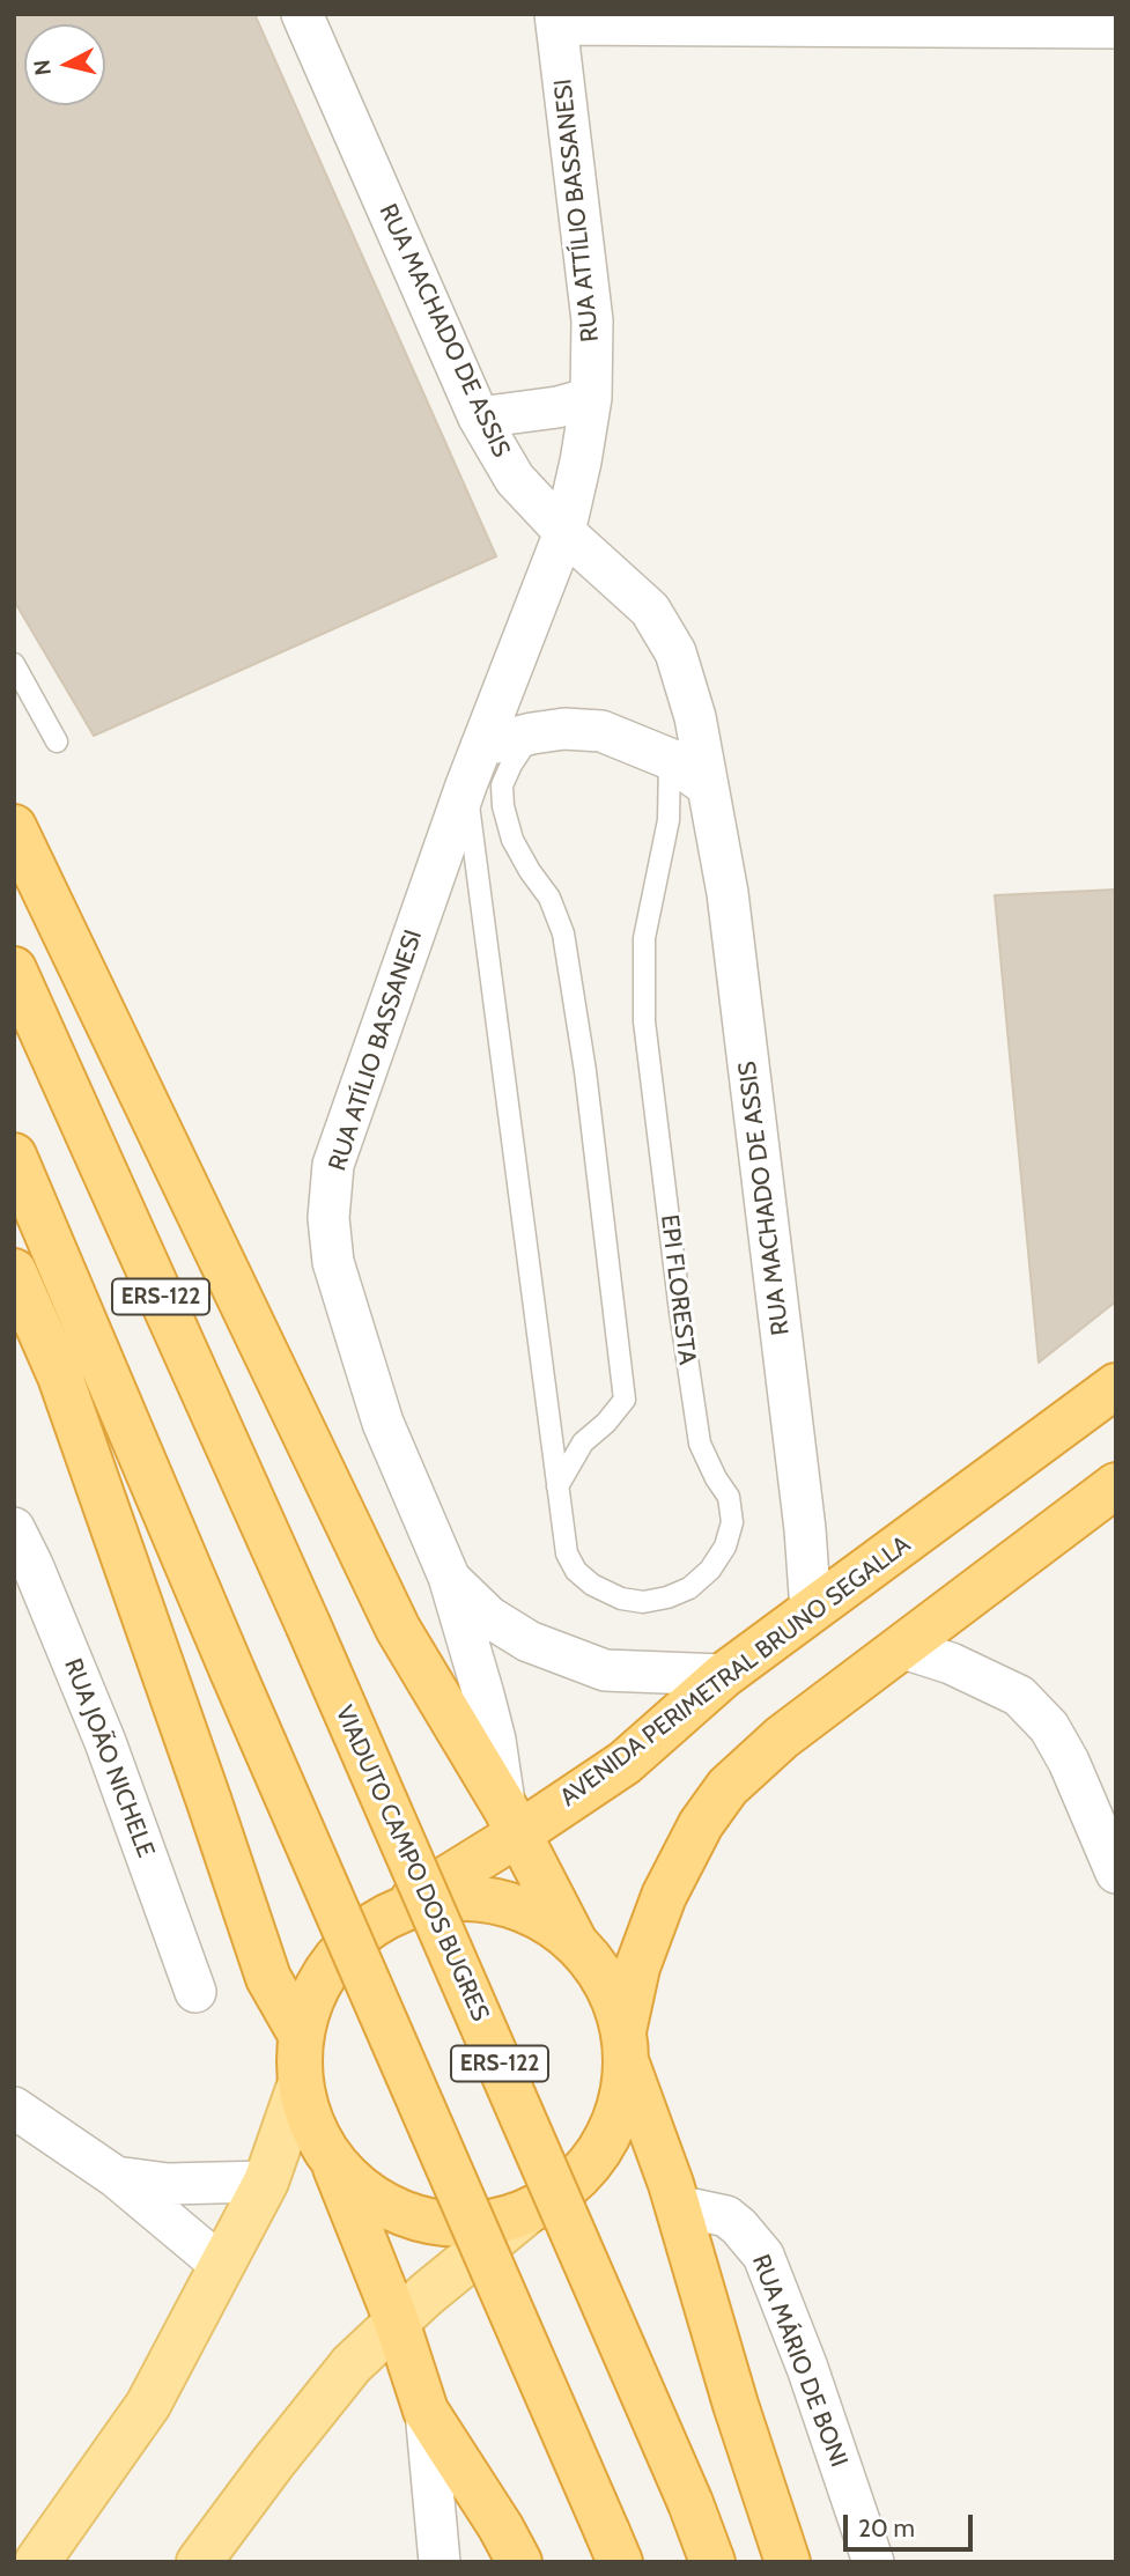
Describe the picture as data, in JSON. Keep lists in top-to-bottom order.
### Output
{
  "streets": {
    "highway": ["ERS-122", "AVENIDA PERIMETRAL BRUNO SEGALLA", "VIADUTO CAMPO DOS BUGRES"],
    "street": [
      "RUA ATTÍLIO BASSANESI",
      "RUA MACHADO DE ASSIS",
      "RUA ATÍLIO BASSANESI",
      "RUA JOÃO NICHELE",
      "RUA MÁRIO DE BONI"
    ],
    "lane": ["EPI FLORESTA"]
  },
  "crossings": [
    ["RUA ATTÍLIO BASSANESI", "RUA MACHADO DE ASSIS"],
    ["RUA ATTÍLIO BASSANESI", "RUA ATÍLIO BASSANESI"],
    ["RUA MACHADO DE ASSIS", "RUA ATÍLIO BASSANESI"],
    ["RUA MACHADO DE ASSIS", "AVENIDA PERIMETRAL BRUNO SEGALLA"],
    ["RUA ATÍLIO BASSANESI", "EPI FLORESTA"],
    ["RUA ATÍLIO BASSANESI", "AVENIDA PERIMETRAL BRUNO SEGALLA"]
  ],
  "scale_bar": "20 m",
  "north": "left"
}
